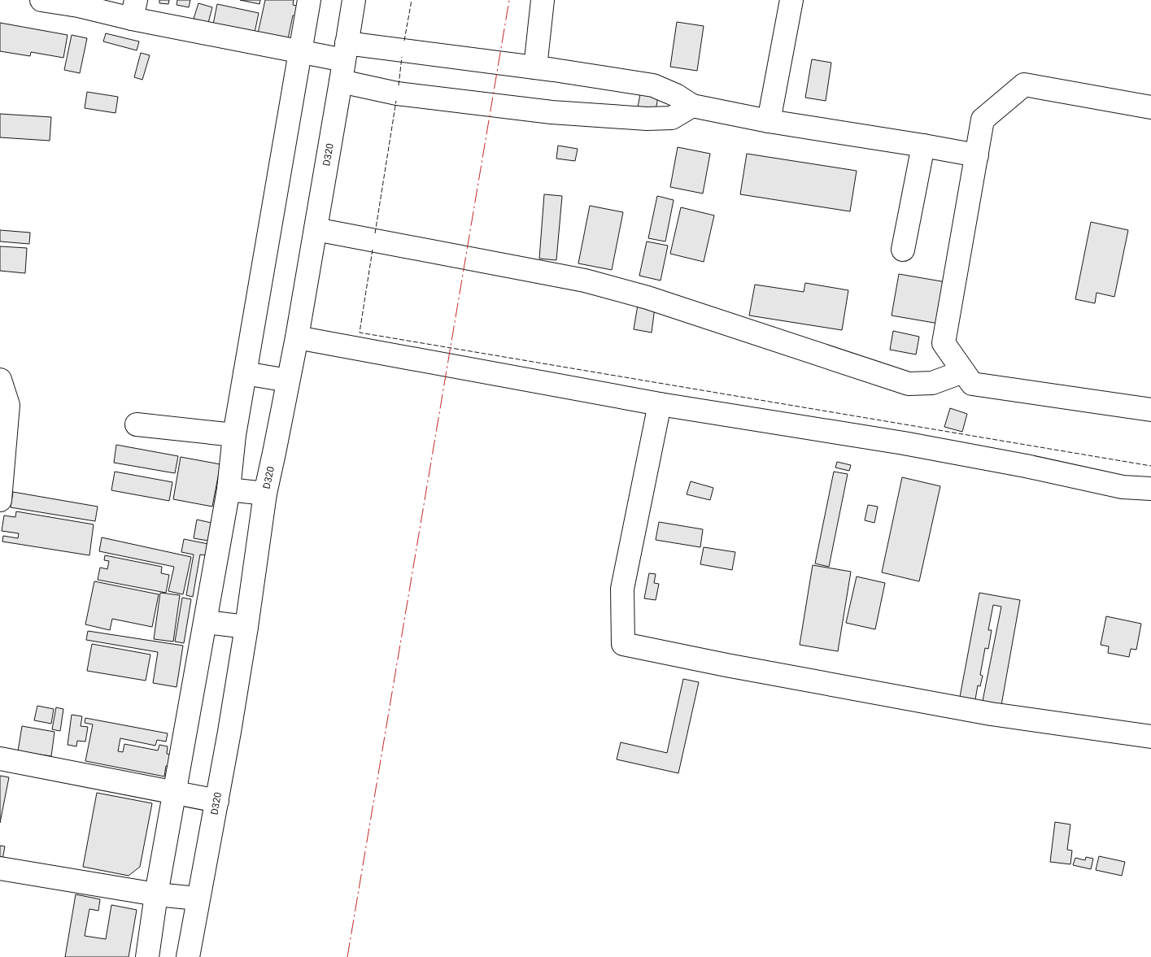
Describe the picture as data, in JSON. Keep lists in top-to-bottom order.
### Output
{
  "streets": {
    "street": ["D320"]
  }
}
